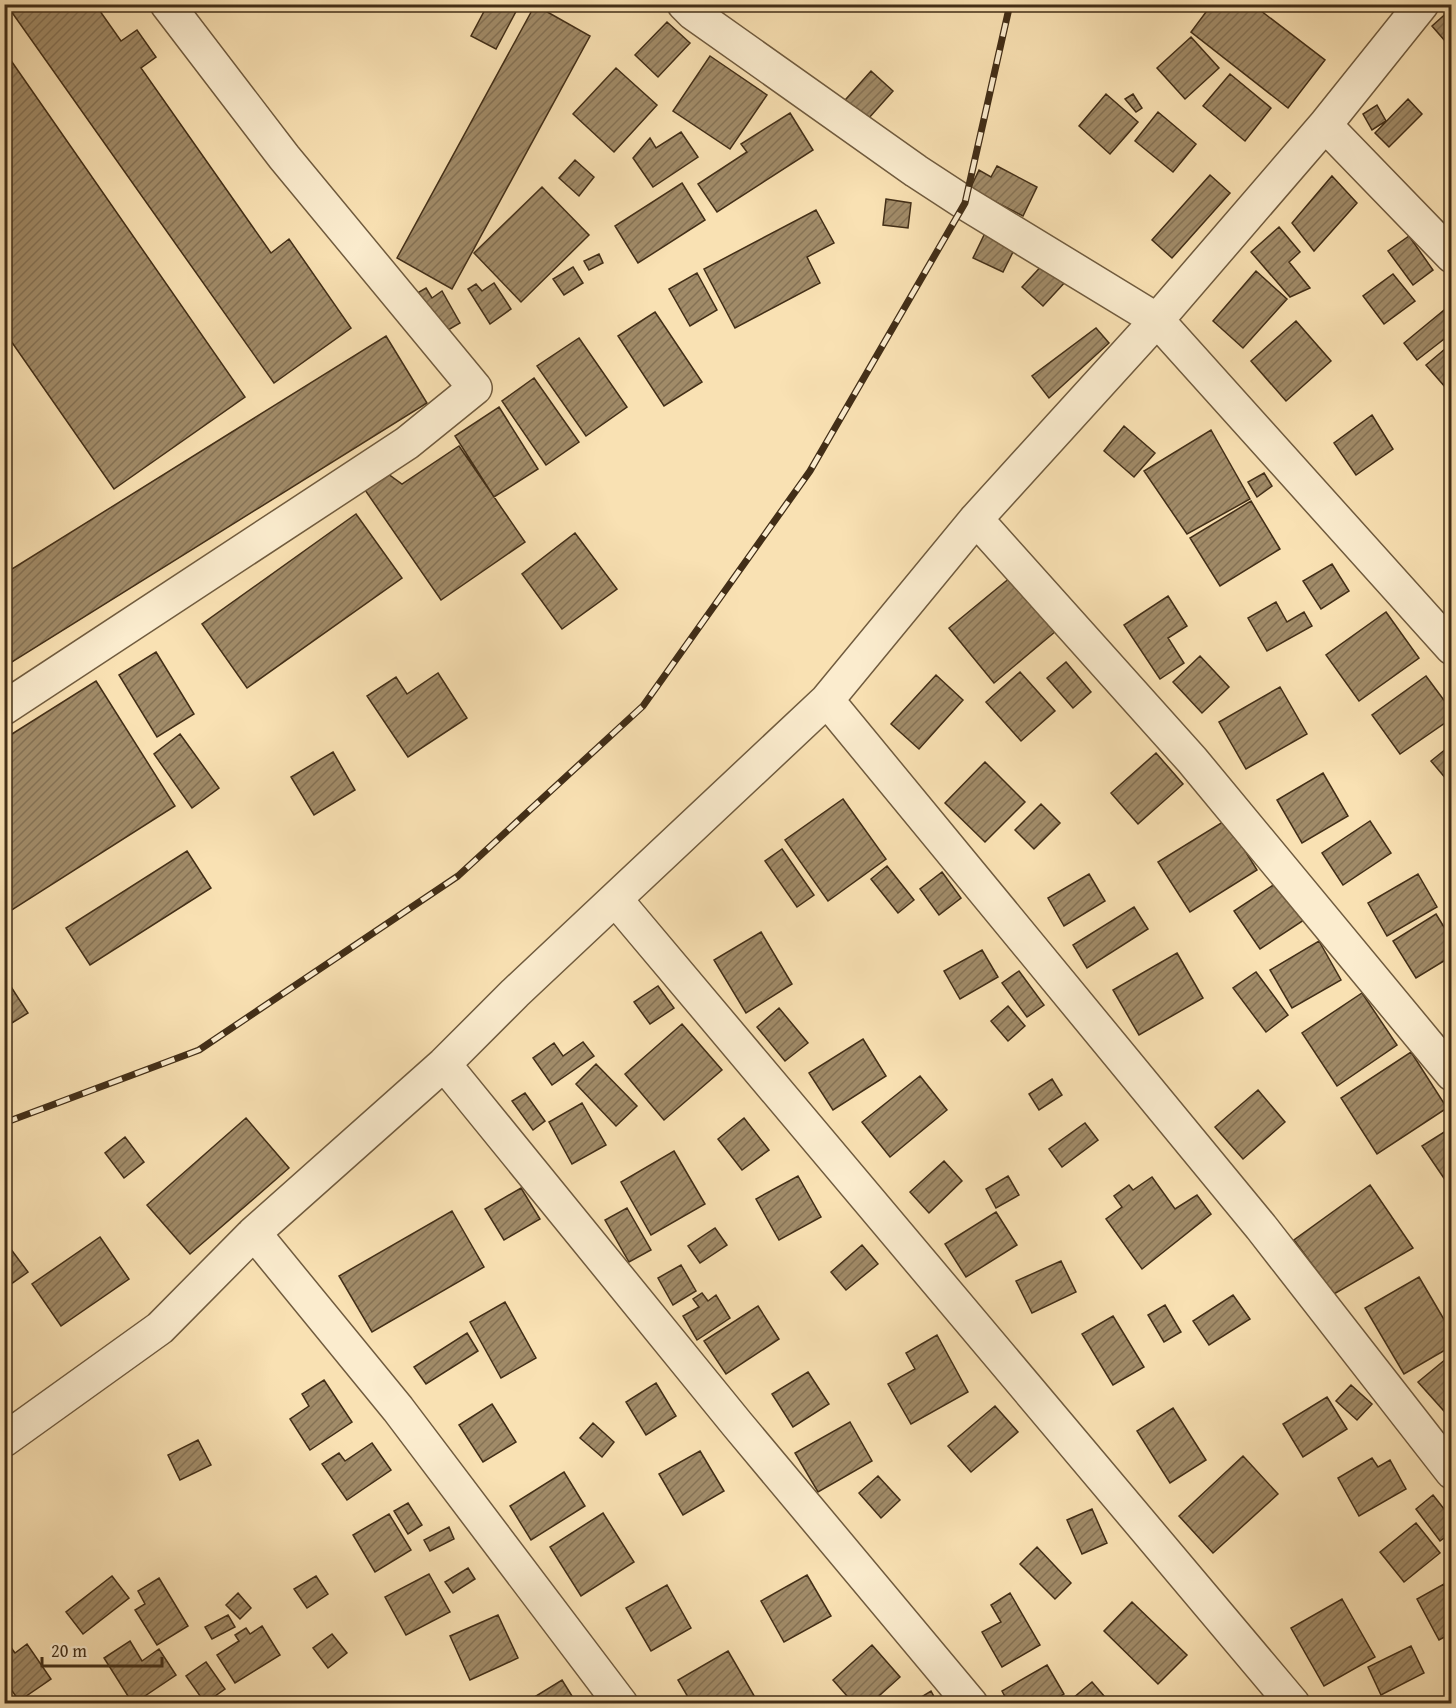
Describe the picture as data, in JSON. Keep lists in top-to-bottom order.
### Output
{
  "scale_bar": "20 m"
}
